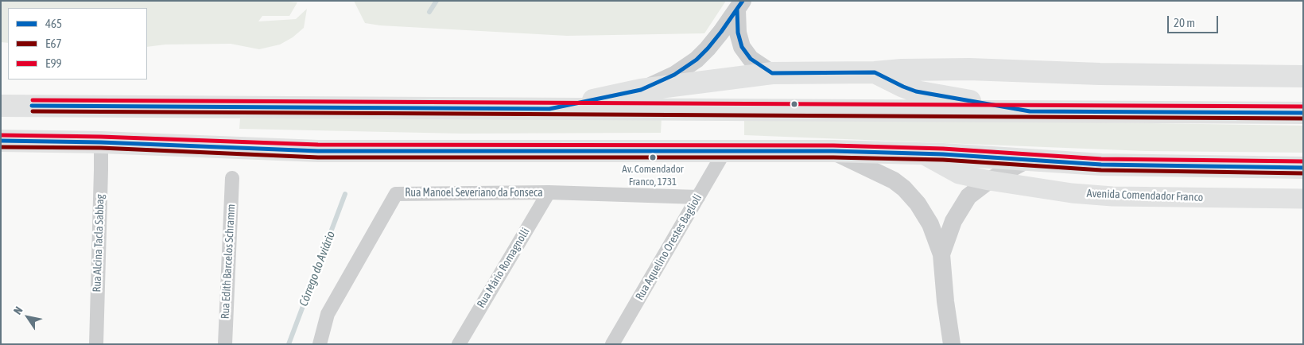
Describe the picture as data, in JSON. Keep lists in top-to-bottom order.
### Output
{
  "streets": {
    "highway": ["Avenida Comendador Franco"],
    "street": [
      "Rua Manoel Severiano da Fonseca",
      "Rua Alcina Tacla Sabbag",
      "Rua Aquelino Orestes Baglioli",
      "Rua Edith Barcelos Schramm",
      "Rua Mário Romagnolli"
    ]
  },
  "crossings": [
    ["Rua Manoel Severiano da Fonseca", "Rua Aquelino Orestes Baglioli"],
    ["Rua Manoel Severiano da Fonseca", "Rua Mário Romagnolli"],
    ["Avenida Comendador Franco", "Rua Alcina Tacla Sabbag"],
    ["Avenida Comendador Franco", "Rua Aquelino Orestes Baglioli"]
  ],
  "water": ["Córrego do Aviário"],
  "places": ["Av. Comendador Franco, 1731"],
  "lines": ["transit line 465", "transit line E99", "transit line E67"],
  "legend": ["465", "E67", "E99"],
  "scale_bar": "20 m",
  "north": "top left"
}
